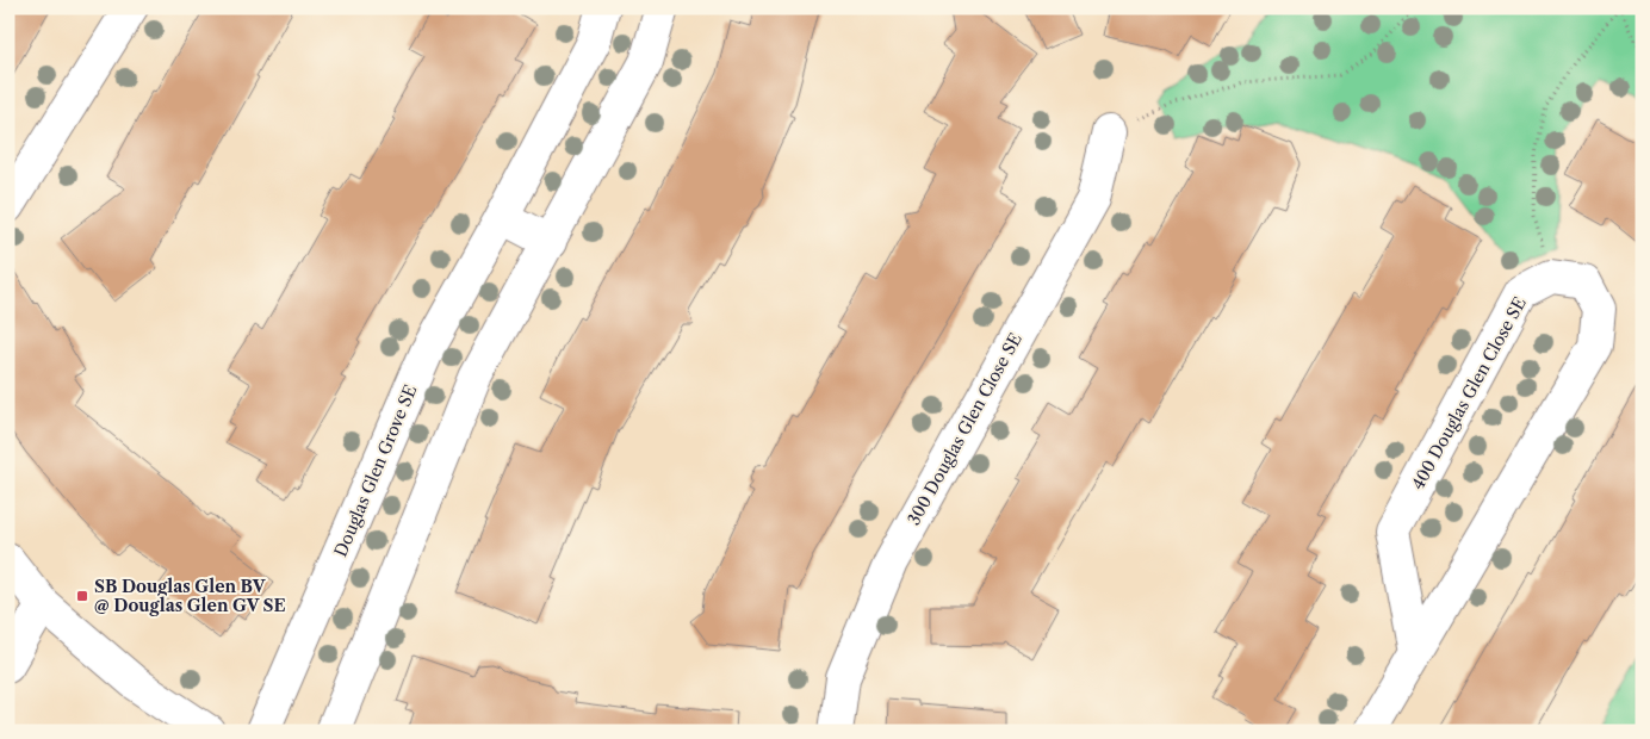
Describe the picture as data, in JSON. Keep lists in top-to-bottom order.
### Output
{
  "streets": {
    "street": ["400 Douglas Glen Close SE", "300 Douglas Glen Close SE", "Douglas Glen Grove SE"]
  },
  "places": {
    "transit": ["SB Douglas Glen BV @ Douglas Glen GV SE"]
  }
}
